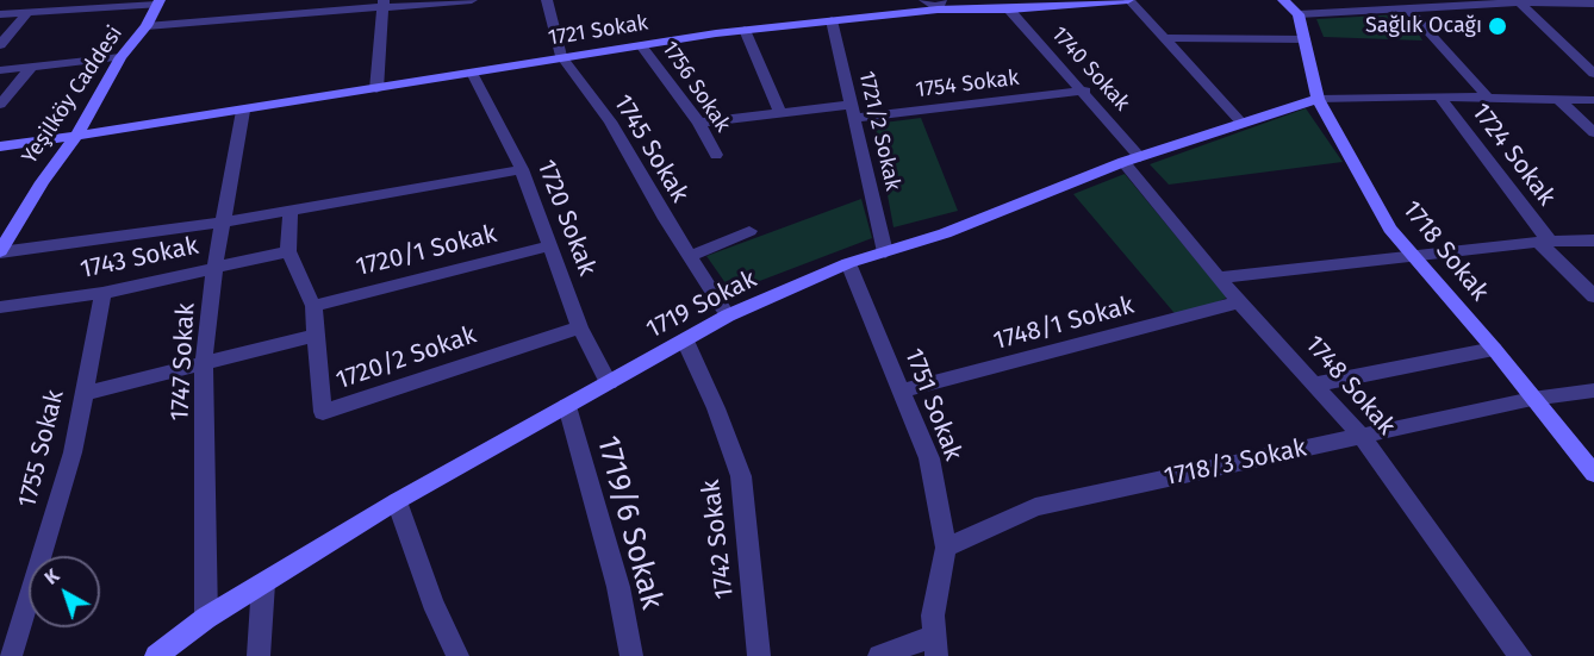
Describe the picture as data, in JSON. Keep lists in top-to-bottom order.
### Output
{
  "streets": {
    "street": [
      "1721 Sokak",
      "1740 Sokak",
      "1754 Sokak",
      "1756 Sokak",
      "Yeşilköy Caddesi",
      "1721/2 Sokak",
      "1745 Sokak",
      "1724 Sokak",
      "1720 Sokak",
      "1720/1 Sokak",
      "1718 Sokak",
      "1743 Sokak",
      "1719 Sokak",
      "1748/1 Sokak",
      "1720/2 Sokak",
      "1747 Sokak",
      "1748 Sokak",
      "1751 Sokak",
      "1755 Sokak",
      "1718/3 Sokak",
      "1719/6 Sokak",
      "1742 Sokak"
    ]
  },
  "crossings": [
    ["1721 Sokak", "1740 Sokak"],
    ["1721 Sokak", "1756 Sokak"],
    ["1721 Sokak", "Yeşilköy Caddesi"],
    ["1721 Sokak", "1721/2 Sokak"],
    ["1721 Sokak", "1745 Sokak"],
    ["1721 Sokak", "1720 Sokak"],
    ["1721 Sokak", "1747 Sokak"],
    ["1740 Sokak", "1754 Sokak"],
    ["1740 Sokak", "1719 Sokak"],
    ["1740 Sokak", "1748 Sokak"],
    ["1754 Sokak", "1756 Sokak"],
    ["1754 Sokak", "1721/2 Sokak"],
    ["1721/2 Sokak", "1719 Sokak"],
    ["1745 Sokak", "1719 Sokak"],
    ["1720 Sokak", "1720/1 Sokak"],
    ["1720 Sokak", "1719 Sokak"],
    ["1720 Sokak", "1720/2 Sokak"],
    ["1720/1 Sokak", "1720/2 Sokak"],
    ["1718 Sokak", "1719 Sokak"],
    ["1718 Sokak", "1718/3 Sokak"],
    ["1743 Sokak", "1720/2 Sokak"],
    ["1743 Sokak", "1747 Sokak"],
    ["1743 Sokak", "1755 Sokak"],
    ["1719 Sokak", "1747 Sokak"],
    ["1719 Sokak", "1748 Sokak"],
    ["1719 Sokak", "1751 Sokak"],
    ["1719 Sokak", "1719/6 Sokak"],
    ["1719 Sokak", "1742 Sokak"],
    ["1748/1 Sokak", "1748 Sokak"],
    ["1748/1 Sokak", "1751 Sokak"],
    ["1748 Sokak", "1718/3 Sokak"],
    ["1751 Sokak", "1718/3 Sokak"]
  ],
  "places": ["Sağlık Ocağı"],
  "north": "top left"
}
